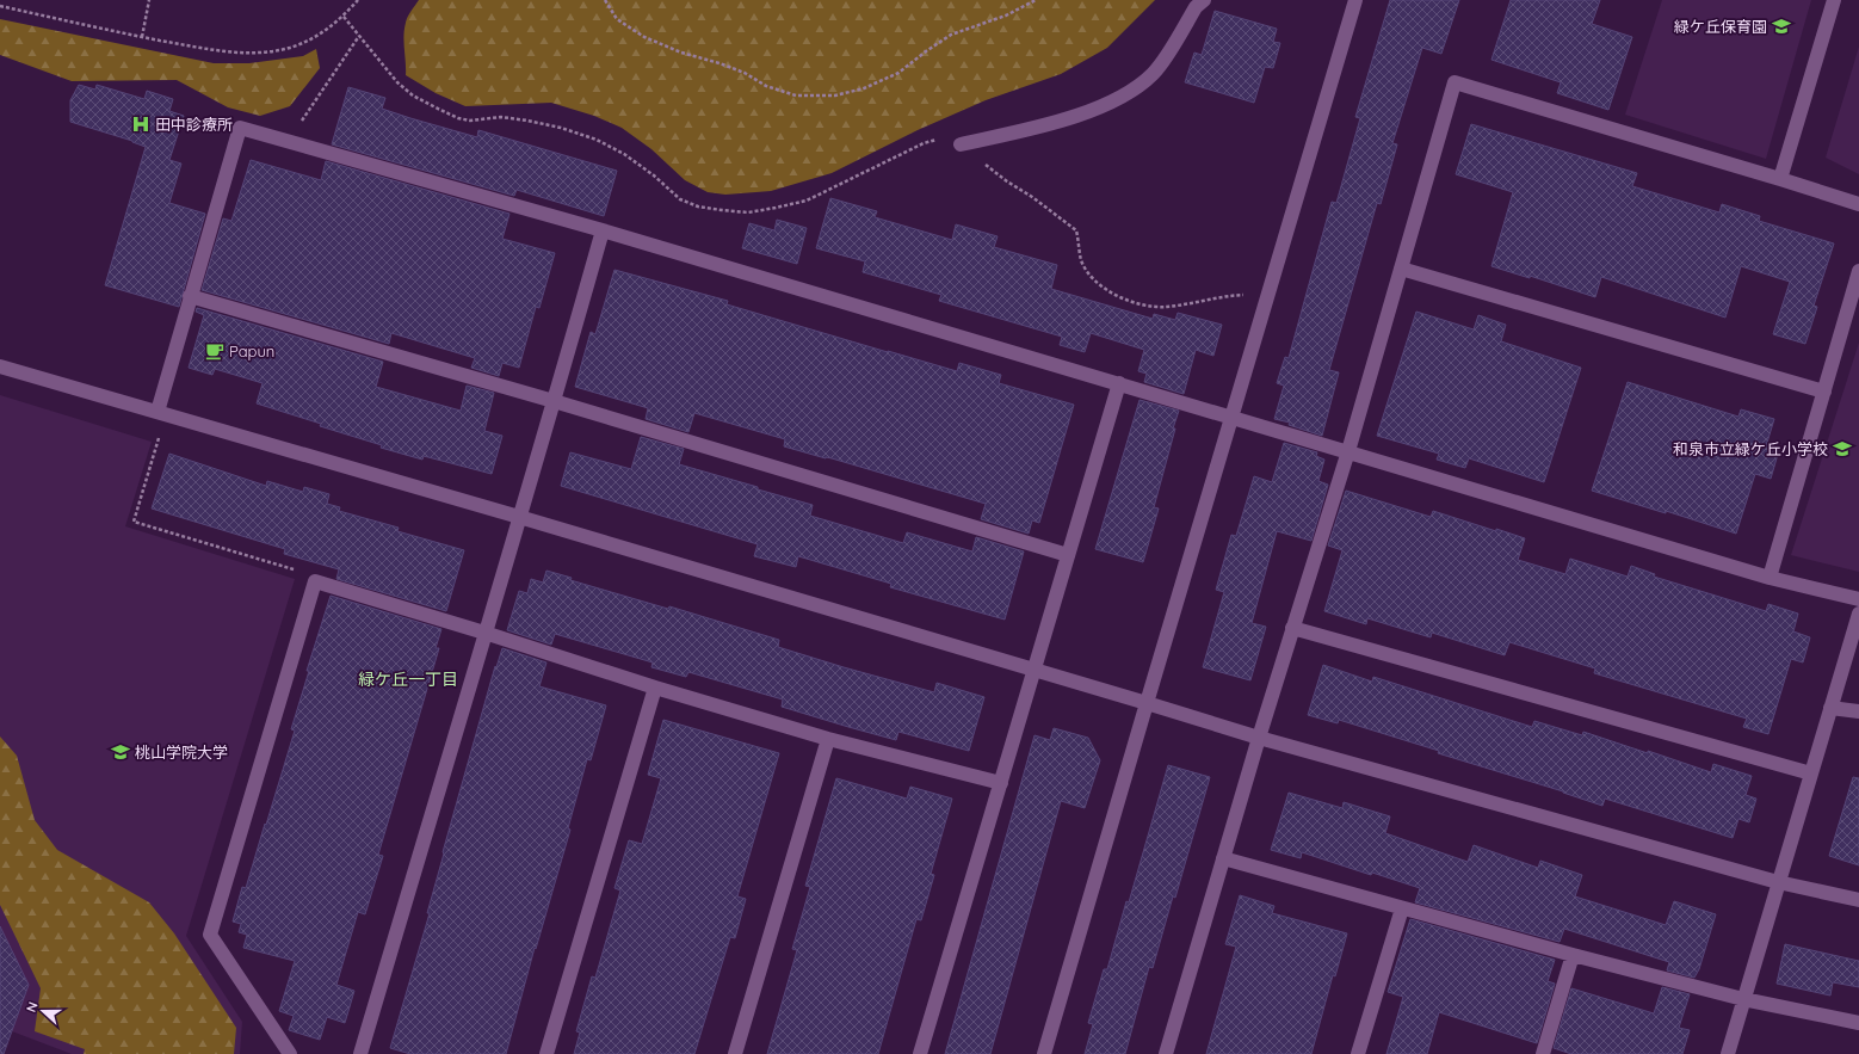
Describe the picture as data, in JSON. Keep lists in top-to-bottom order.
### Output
{
  "districts": ["緑ケ丘一丁目"],
  "places": {
    "school or university": ["緑ケ丘保育園", "和泉市立緑ケ丘小学校", "桃山学院大学"],
    "hospital": ["田中診療所"],
    "cafe": ["Papun"]
  },
  "north": "left"
}
